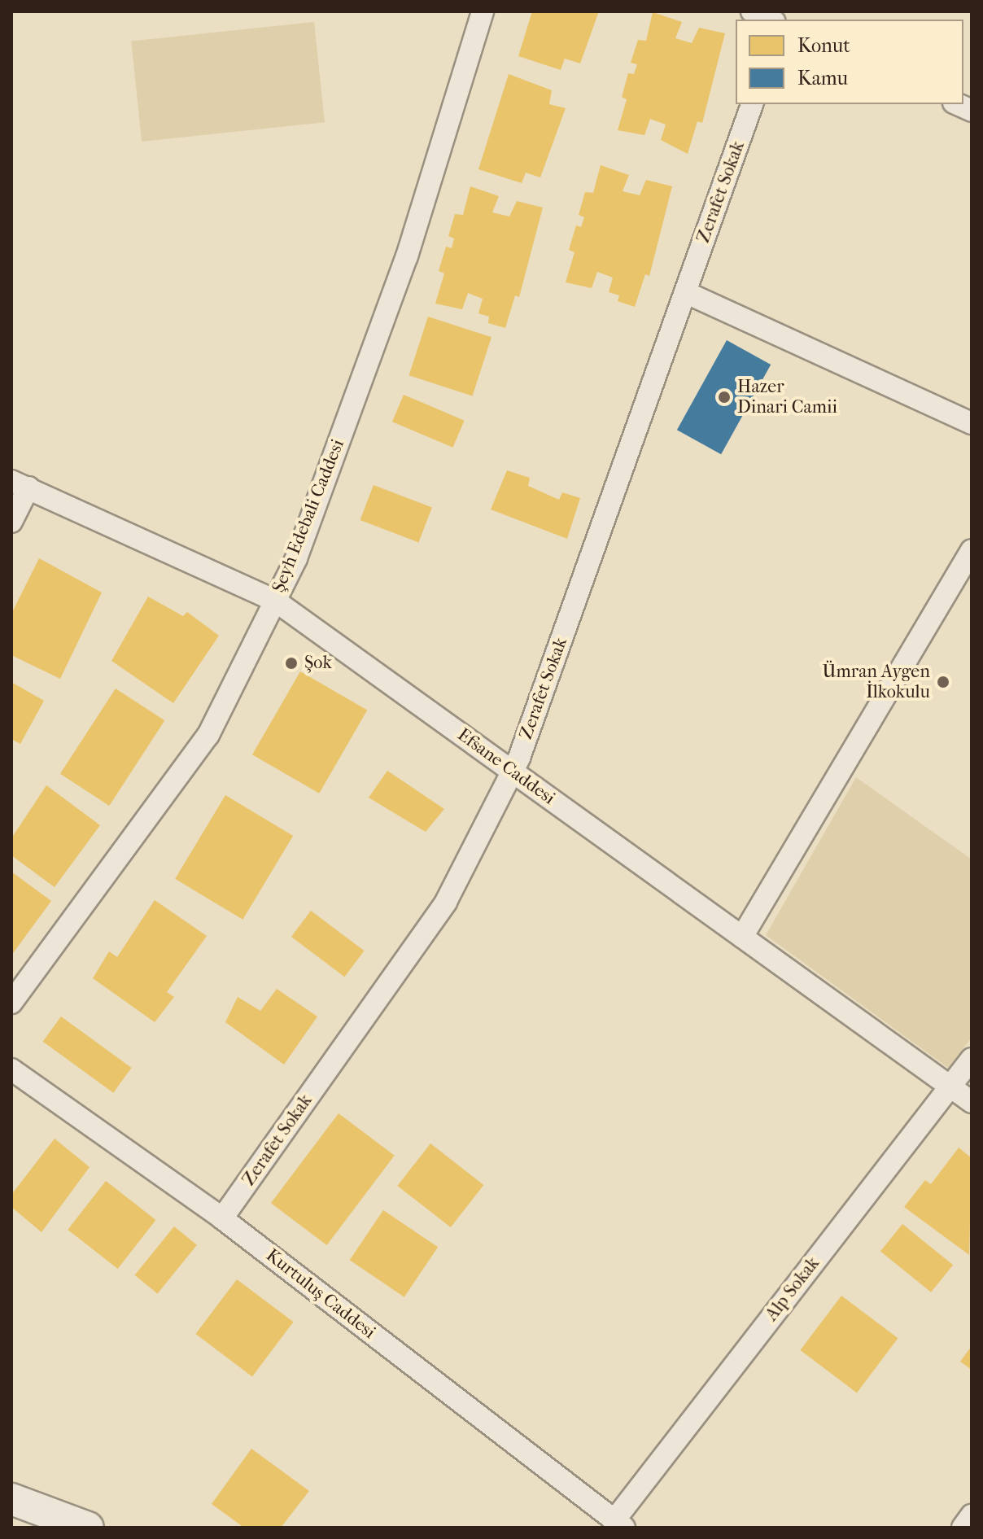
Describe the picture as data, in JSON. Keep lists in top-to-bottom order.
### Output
{
  "streets": {
    "street": [
      "Zerafet Sokak",
      "Şeyh Edebali Caddesi",
      "Efsane Caddesi",
      "Alp Sokak",
      "Kurtuluş Caddesi"
    ]
  },
  "crossings": [
    ["Zerafet Sokak", "Efsane Caddesi"],
    ["Zerafet Sokak", "Kurtuluş Caddesi"],
    ["Şeyh Edebali Caddesi", "Efsane Caddesi"],
    ["Efsane Caddesi", "Alp Sokak"],
    ["Alp Sokak", "Kurtuluş Caddesi"]
  ],
  "places": ["Hazer Dinari Camii", "Şok", "Ümran Aygen İlkokulu"],
  "legend": ["Konut", "Kamu"]
}
